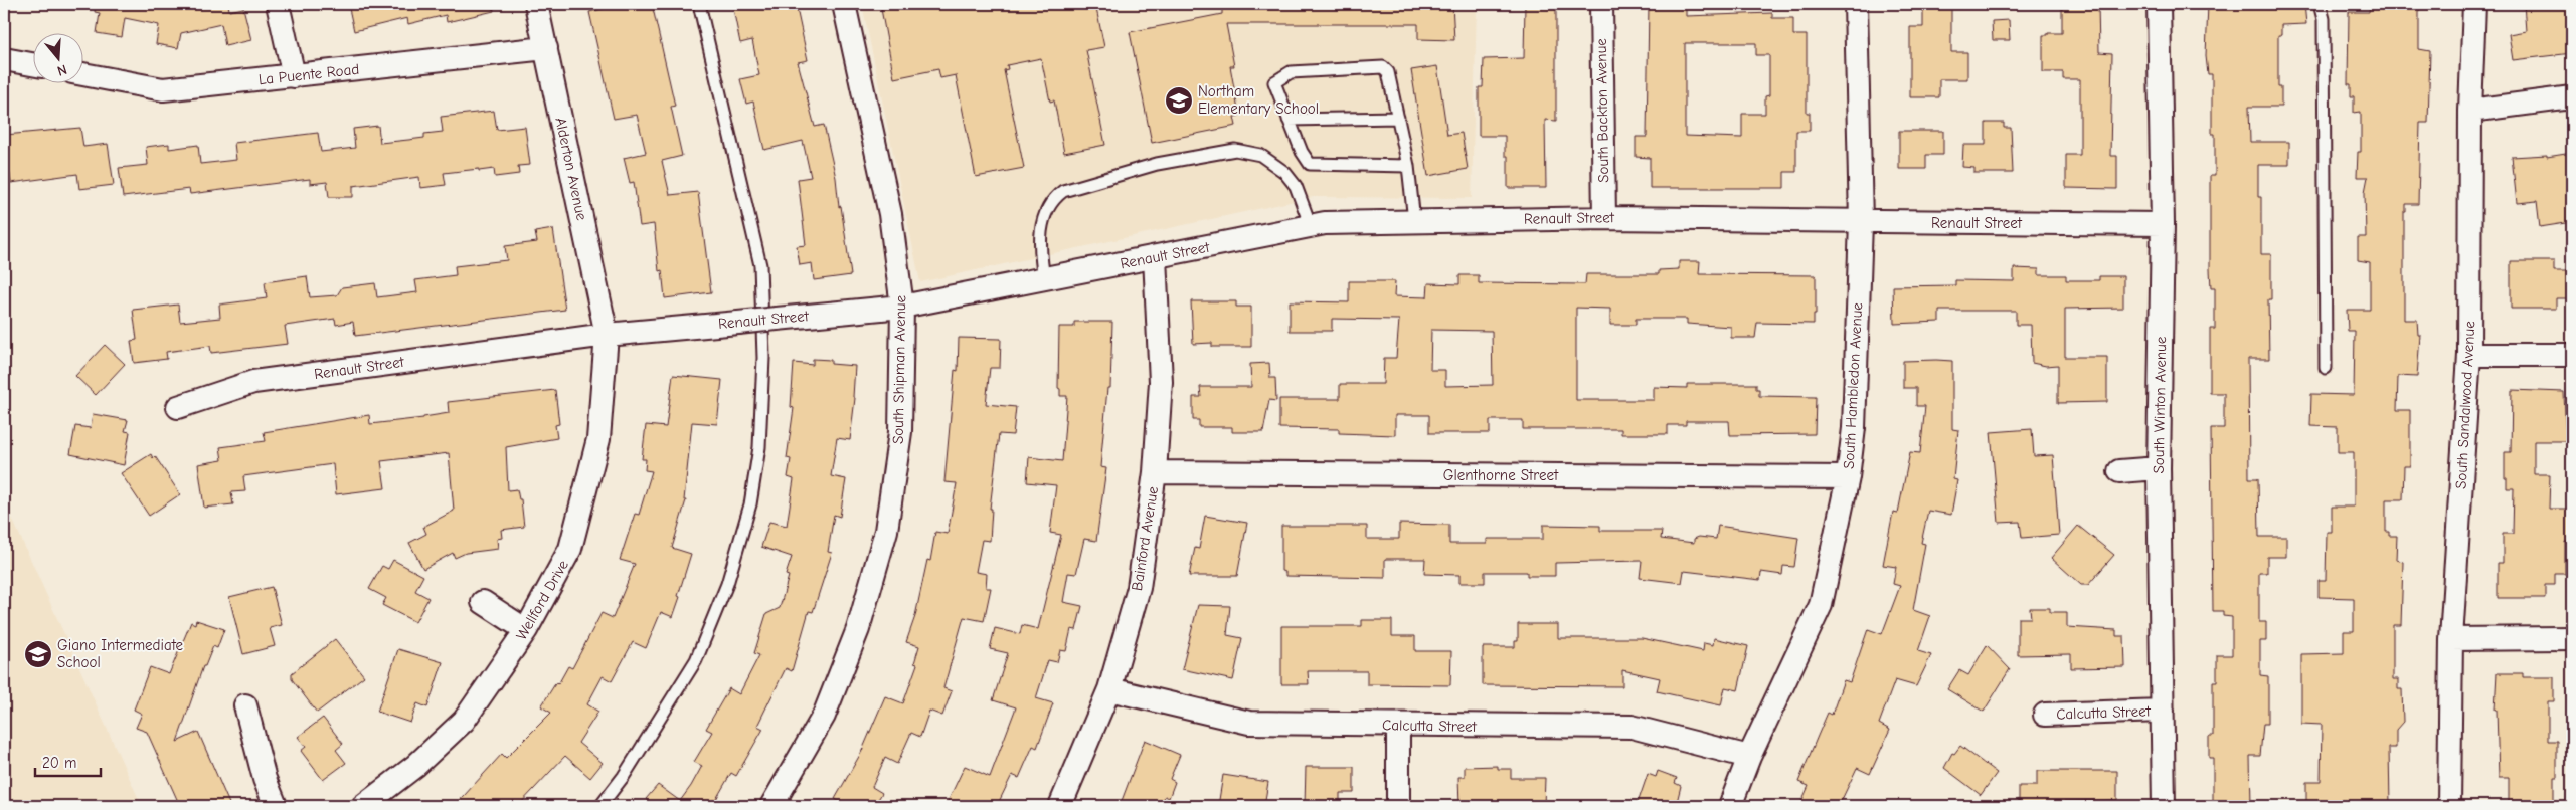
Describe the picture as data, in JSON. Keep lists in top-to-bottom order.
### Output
{
  "streets": {
    "street": [
      "La Puente Road",
      "South Backton Avenue",
      "Alderton Avenue",
      "Renault Street",
      "South Shipman Avenue",
      "South Hambledon Avenue",
      "South Winton Avenue",
      "South Sandalwood Avenue",
      "Glenthorne Street",
      "Bainford Avenue",
      "Wellford Drive",
      "Calcutta Street"
    ]
  },
  "crossings": [
    ["La Puente Road", "Alderton Avenue"],
    ["South Backton Avenue", "Renault Street"],
    ["Alderton Avenue", "Renault Street"],
    ["Alderton Avenue", "Wellford Drive"],
    ["Renault Street", "South Shipman Avenue"],
    ["Renault Street", "South Hambledon Avenue"],
    ["Renault Street", "South Winton Avenue"],
    ["Renault Street", "Bainford Avenue"],
    ["Renault Street", "Wellford Drive"],
    ["South Hambledon Avenue", "Glenthorne Street"],
    ["South Hambledon Avenue", "Calcutta Street"],
    ["South Winton Avenue", "Calcutta Street"],
    ["Glenthorne Street", "Bainford Avenue"],
    ["Bainford Avenue", "Calcutta Street"]
  ],
  "places": {
    "school or university": ["Northam Elementary School", "Giano Intermediate School"]
  },
  "scale_bar": "20 m",
  "north": "bottom"
}
